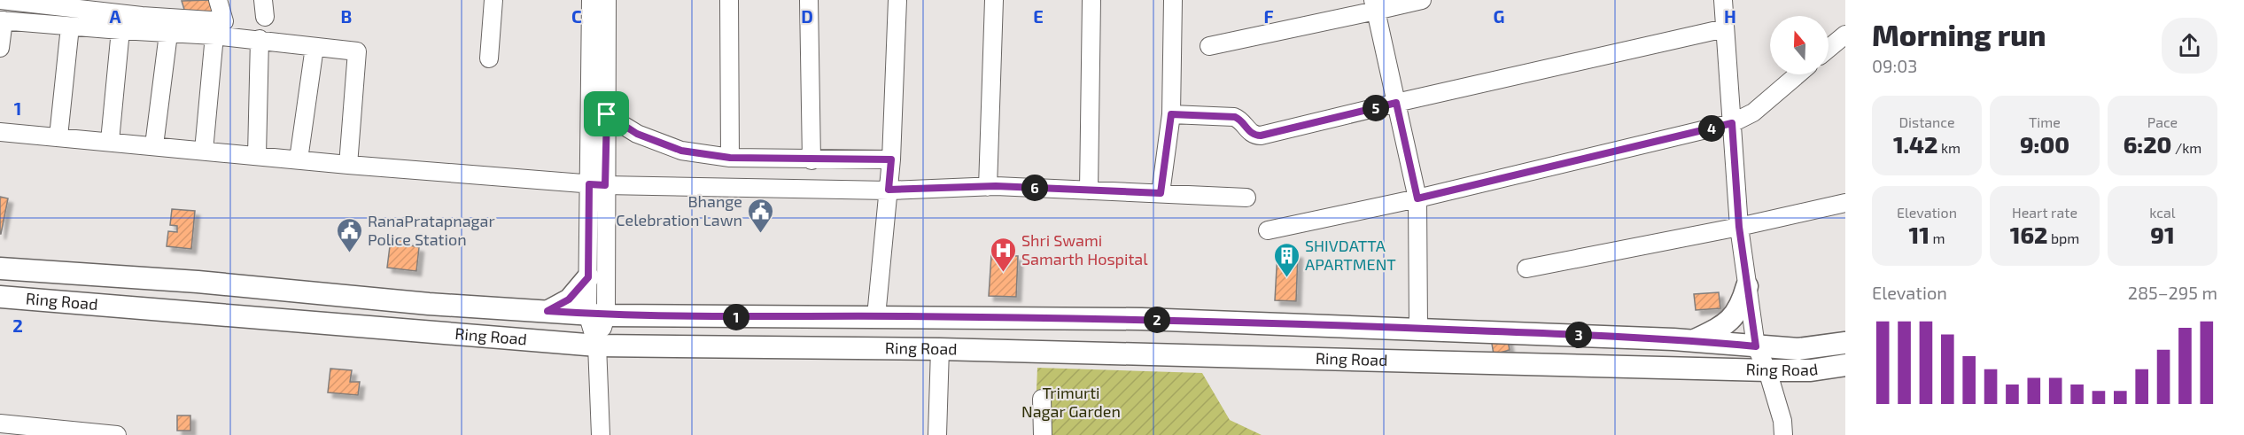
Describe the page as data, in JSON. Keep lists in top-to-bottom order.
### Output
{
  "streets": {
    "main road": ["Ring Road"]
  },
  "parks": ["Trimurti Nagar Garden"],
  "places": {
    "public building": ["Bhange Celebration Lawn", "RanaPratapnagar Police Station"],
    "hospital": ["Shri Swami Samarth Hospital"],
    "building": ["SHIVDATTA APARTMENT"]
  },
  "north": "top",
  "page": {
    "heading": ["Morning run", "09:03"],
    "stats": [
      ["Distance", "1.42 km"],
      ["Time", "9:00"],
      ["Pace", "6:20 /km"],
      ["Elevation", "11 m"],
      ["Heart rate", "162 bpm"],
      ["kcal", "91"]
    ],
    "pins": [
      "5",
      "4",
      "6",
      "1",
      "2",
      "3"
    ],
    "chart": ["Elevation", "285–295 m"]
  },
  "grid": {
    "columns": [
      "A",
      "B",
      "C",
      "D",
      "E",
      "F",
      "G",
      "H"
    ],
    "rows": ["1", "2"]
  }
}
